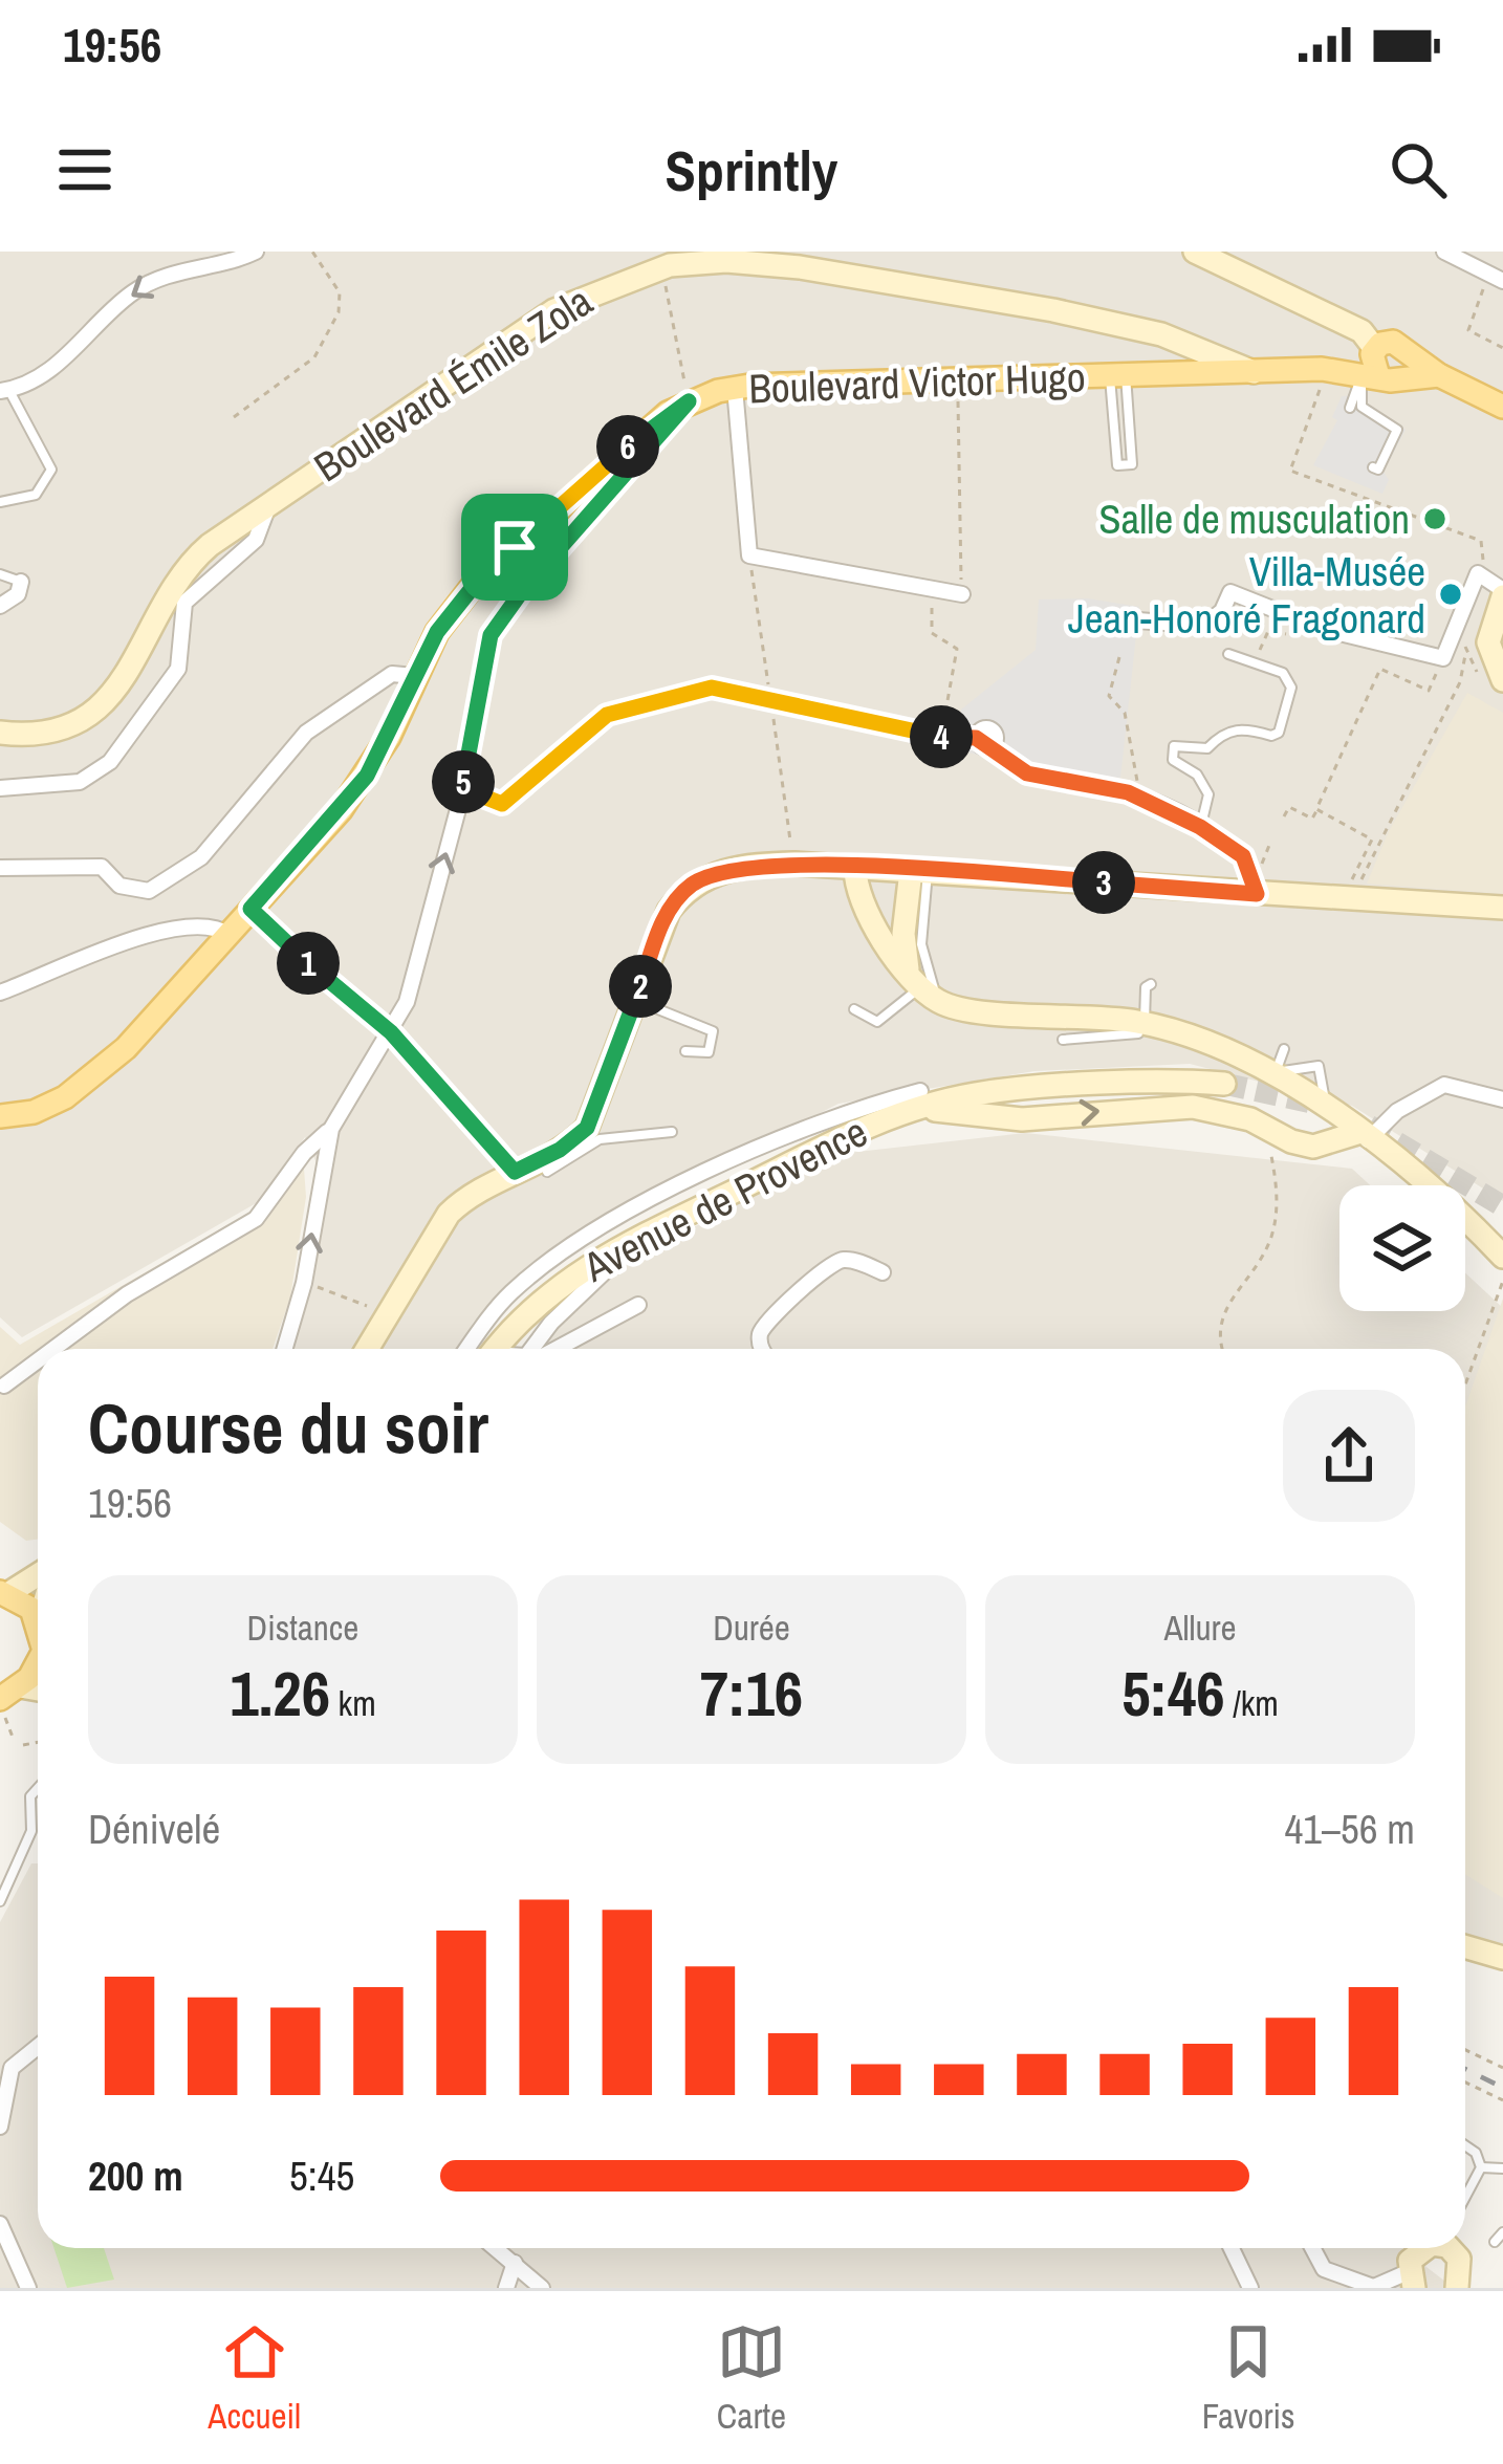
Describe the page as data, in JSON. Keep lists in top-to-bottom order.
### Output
{
  "streets": {
    "main road": ["Boulevard Victor Hugo", "Boulevard Émile Zola", "Avenue de Provence"]
  },
  "crossings": [
    ["Boulevard Victor Hugo", "Boulevard Émile Zola"]
  ],
  "places": ["Salle de musculation", "Villa-Musée Jean-Honoré Fragonard"],
  "page": {
    "status": "19:56",
    "header": "Sprintly",
    "pins": [
      "6",
      "4",
      "5",
      "3",
      "1",
      "2"
    ],
    "heading": ["Course du soir", "19:56"],
    "stats": [
      ["Distance", "1.26 km"],
      ["Durée", "7:16"],
      ["Allure", "5:46 /km"]
    ],
    "chart": ["Dénivelé", "41–56 m"],
    "list": [
      {
        "name": "200 m",
        "note": "5:45"
      }
    ],
    "tabs": ["Accueil", "Carte", "Favoris"]
  }
}
